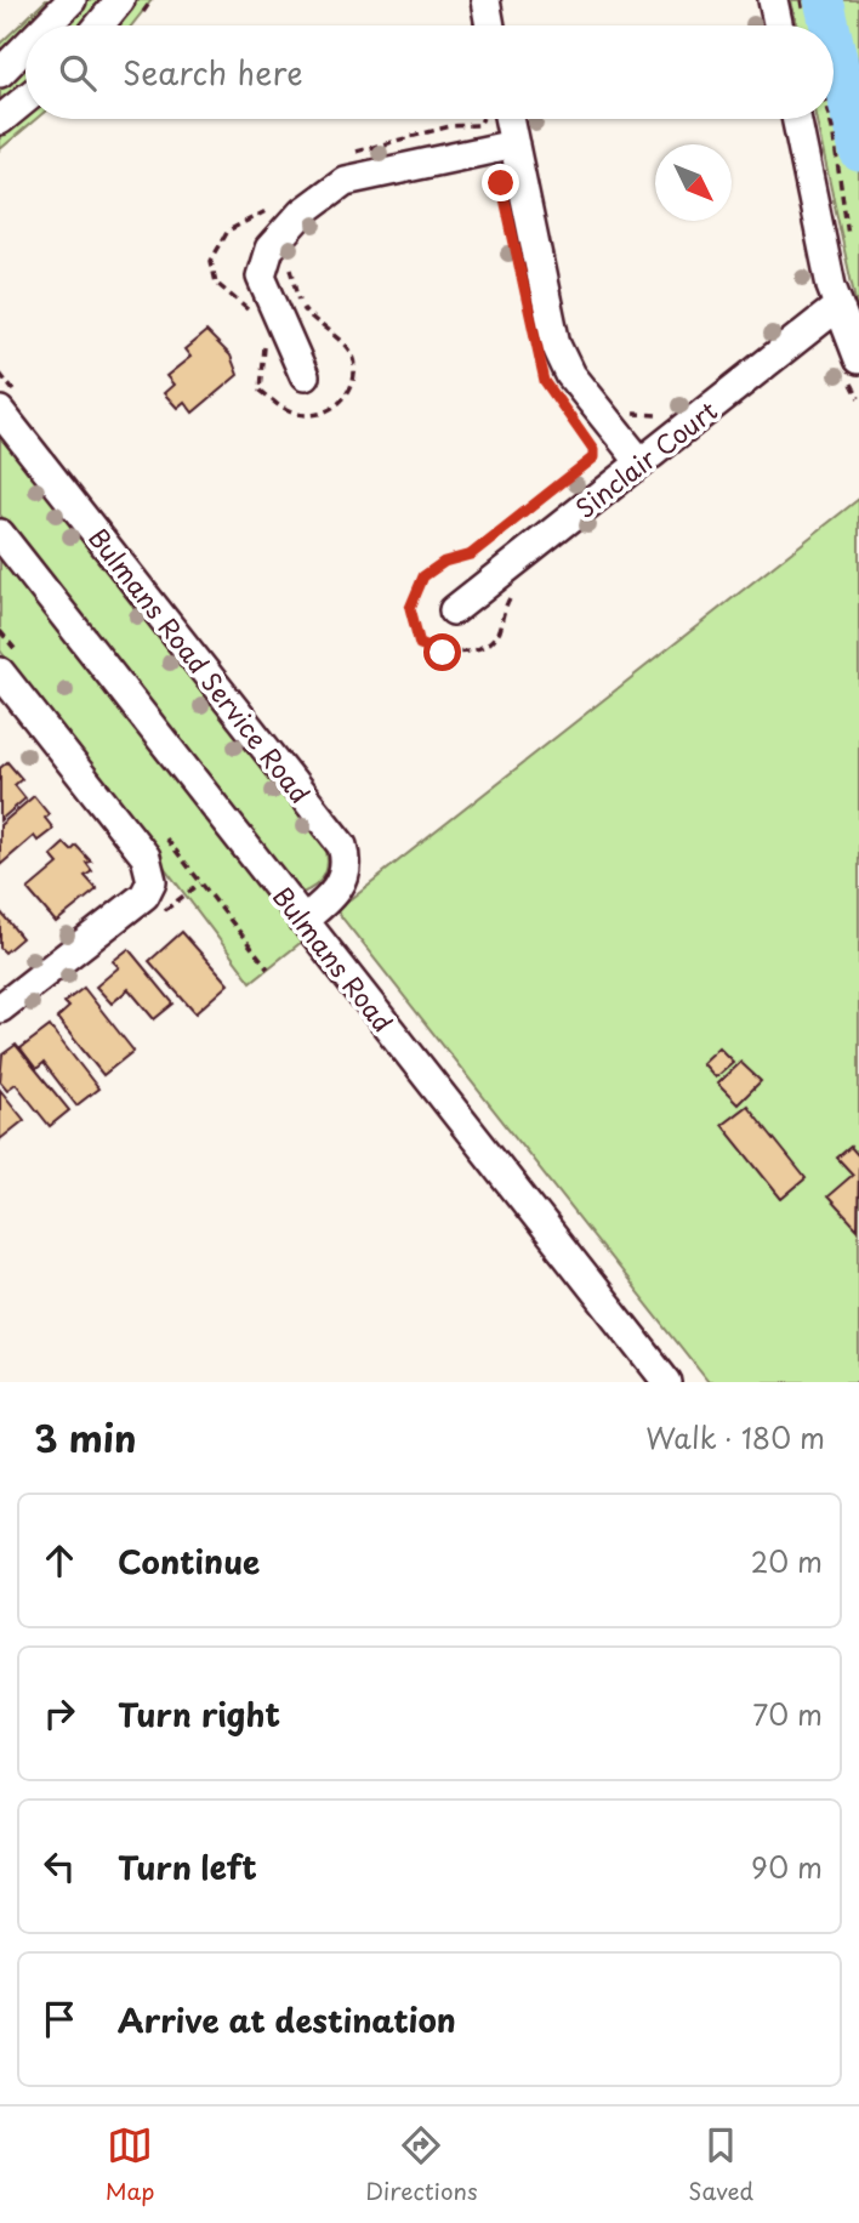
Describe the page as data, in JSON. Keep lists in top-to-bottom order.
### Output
{
  "streets": {
    "street": ["Sinclair Court", "Bulmans Road Service Road", "Bulmans Road"]
  },
  "crossings": [
    ["Bulmans Road Service Road", "Bulmans Road"]
  ],
  "north": "bottom right",
  "page": {
    "search": "Search here",
    "heading": ["3 min", "Walk · 180 m"],
    "list": [
      ["Continue", "20 m"],
      ["Turn right", "70 m"],
      ["Turn left", "90 m"],
      "Arrive at destination"
    ],
    "nav": ["Map", "Directions", "Saved"]
  }
}
